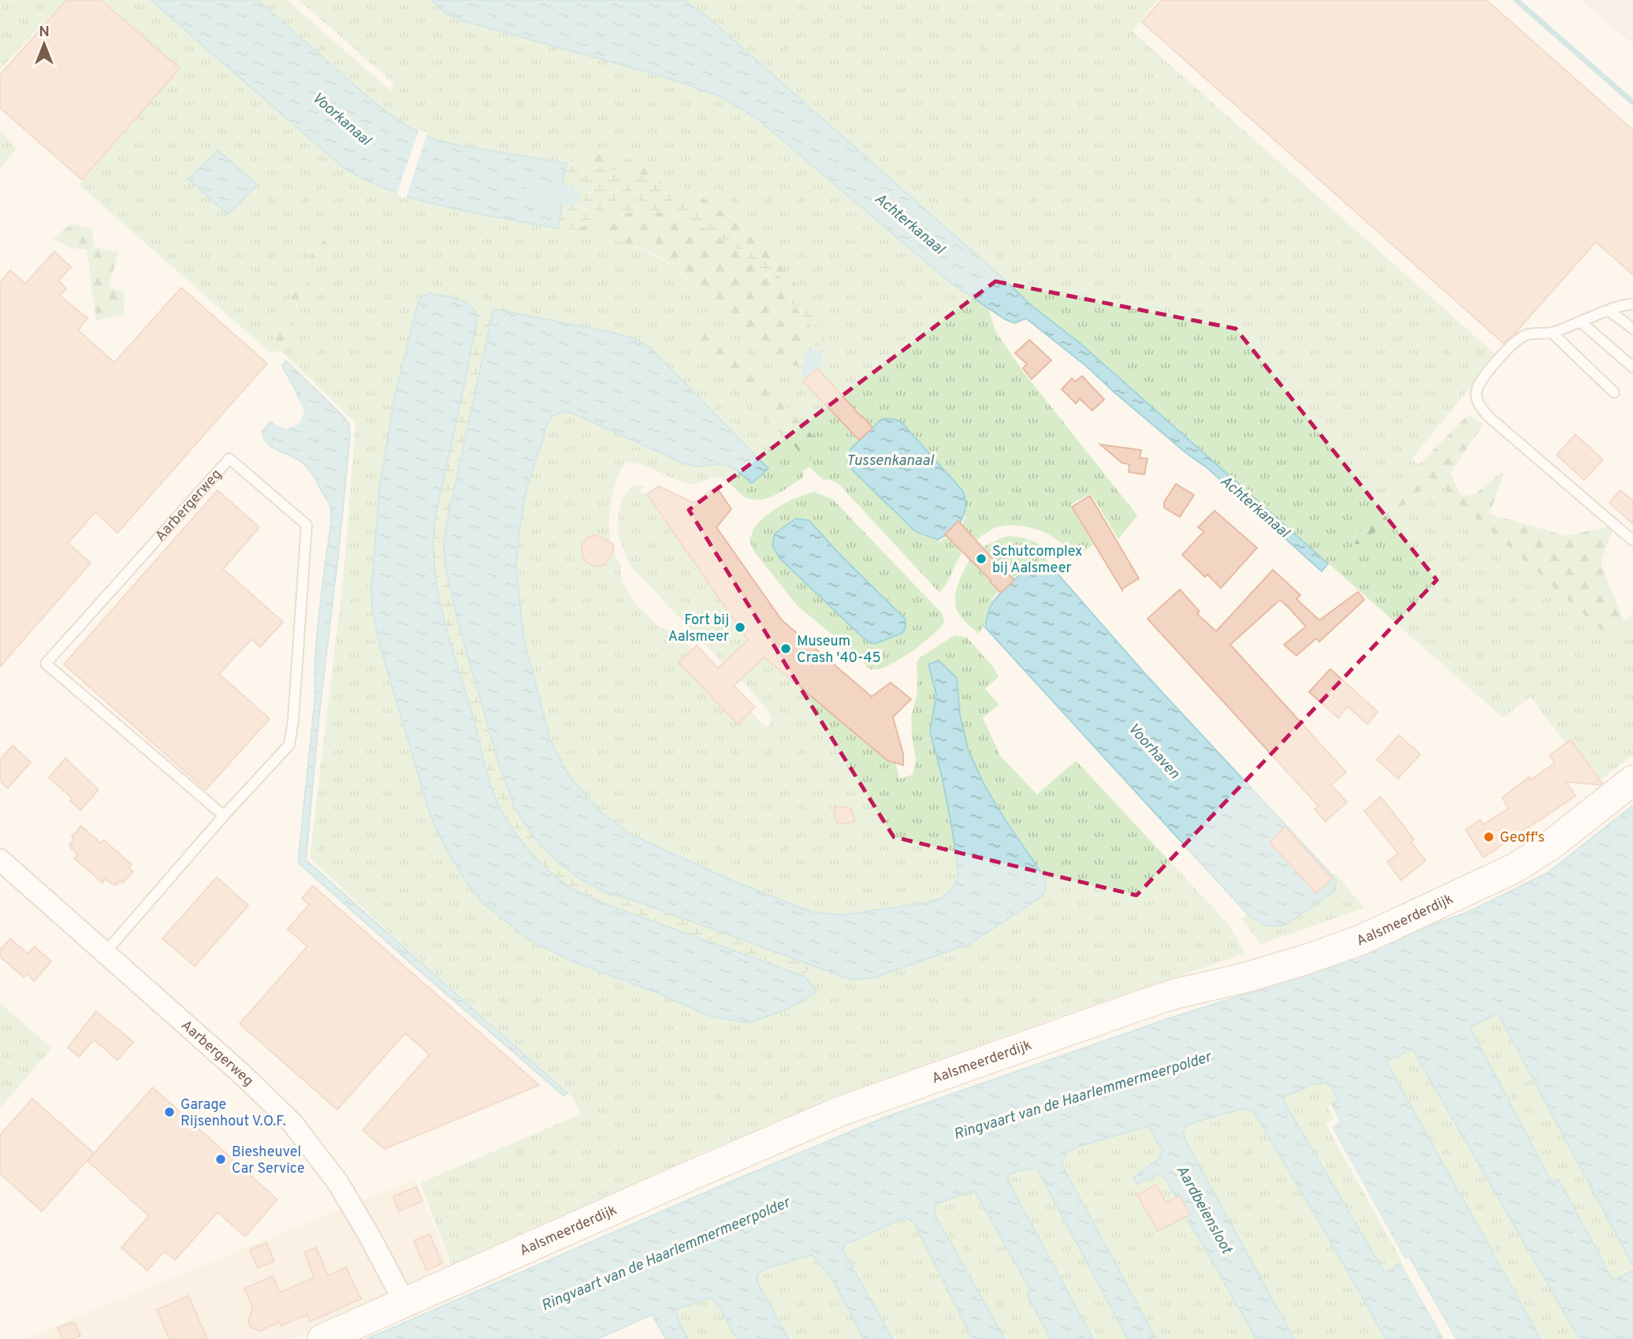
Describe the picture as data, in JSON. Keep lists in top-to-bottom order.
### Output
{
  "streets": {
    "street": ["Aarbergerweg", "Aalsmeerderdijk"]
  },
  "crossings": [
    ["Aarbergerweg", "Aalsmeerderdijk"]
  ],
  "water": [
    "Voorkanaal",
    "Achterkanaal",
    "Tussenkanaal",
    "Voorhaven",
    "Ringvaart van de Haarlemmermeerpolder",
    "Aardbeiensloot"
  ],
  "places": [
    "Schutcomplex bij Aalsmeer",
    "Fort bij Aalsmeer",
    "Museum Crash '40-45",
    "Geoff's",
    "Garage Rijsenhout V.O.F.",
    "Biesheuvel Car Service"
  ],
  "north": "top"
}
